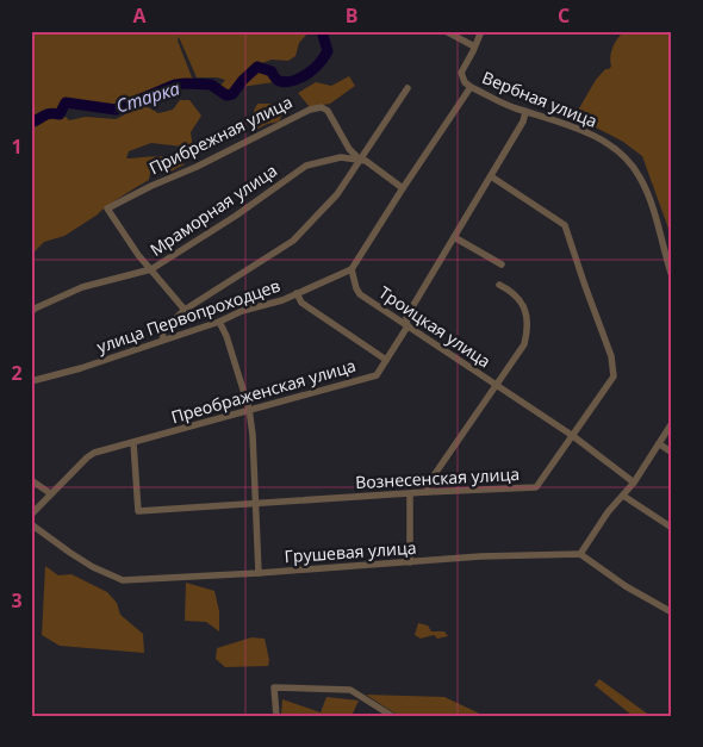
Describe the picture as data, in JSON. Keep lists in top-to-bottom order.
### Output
{
  "streets": {
    "street": [
      "Вербная улица",
      "Прибрежная улица",
      "Мраморная улица",
      "улица Первопроходцев",
      "Троицкая улица",
      "Преображенская улица",
      "Вознесенская улица",
      "Грушевая улица"
    ]
  },
  "crossings": [
    ["Вербная улица", "Преображенская улица"],
    ["Прибрежная улица", "Мраморная улица"],
    ["улица Первопроходцев", "Троицкая улица"],
    ["Троицкая улица", "Преображенская улица"],
    ["Троицкая улица", "Вознесенская улица"],
    ["Преображенская улица", "Вознесенская улица"]
  ],
  "water": ["Старка"],
  "grid": {
    "columns": ["A", "B", "C"],
    "rows": ["1", "2", "3"]
  }
}
